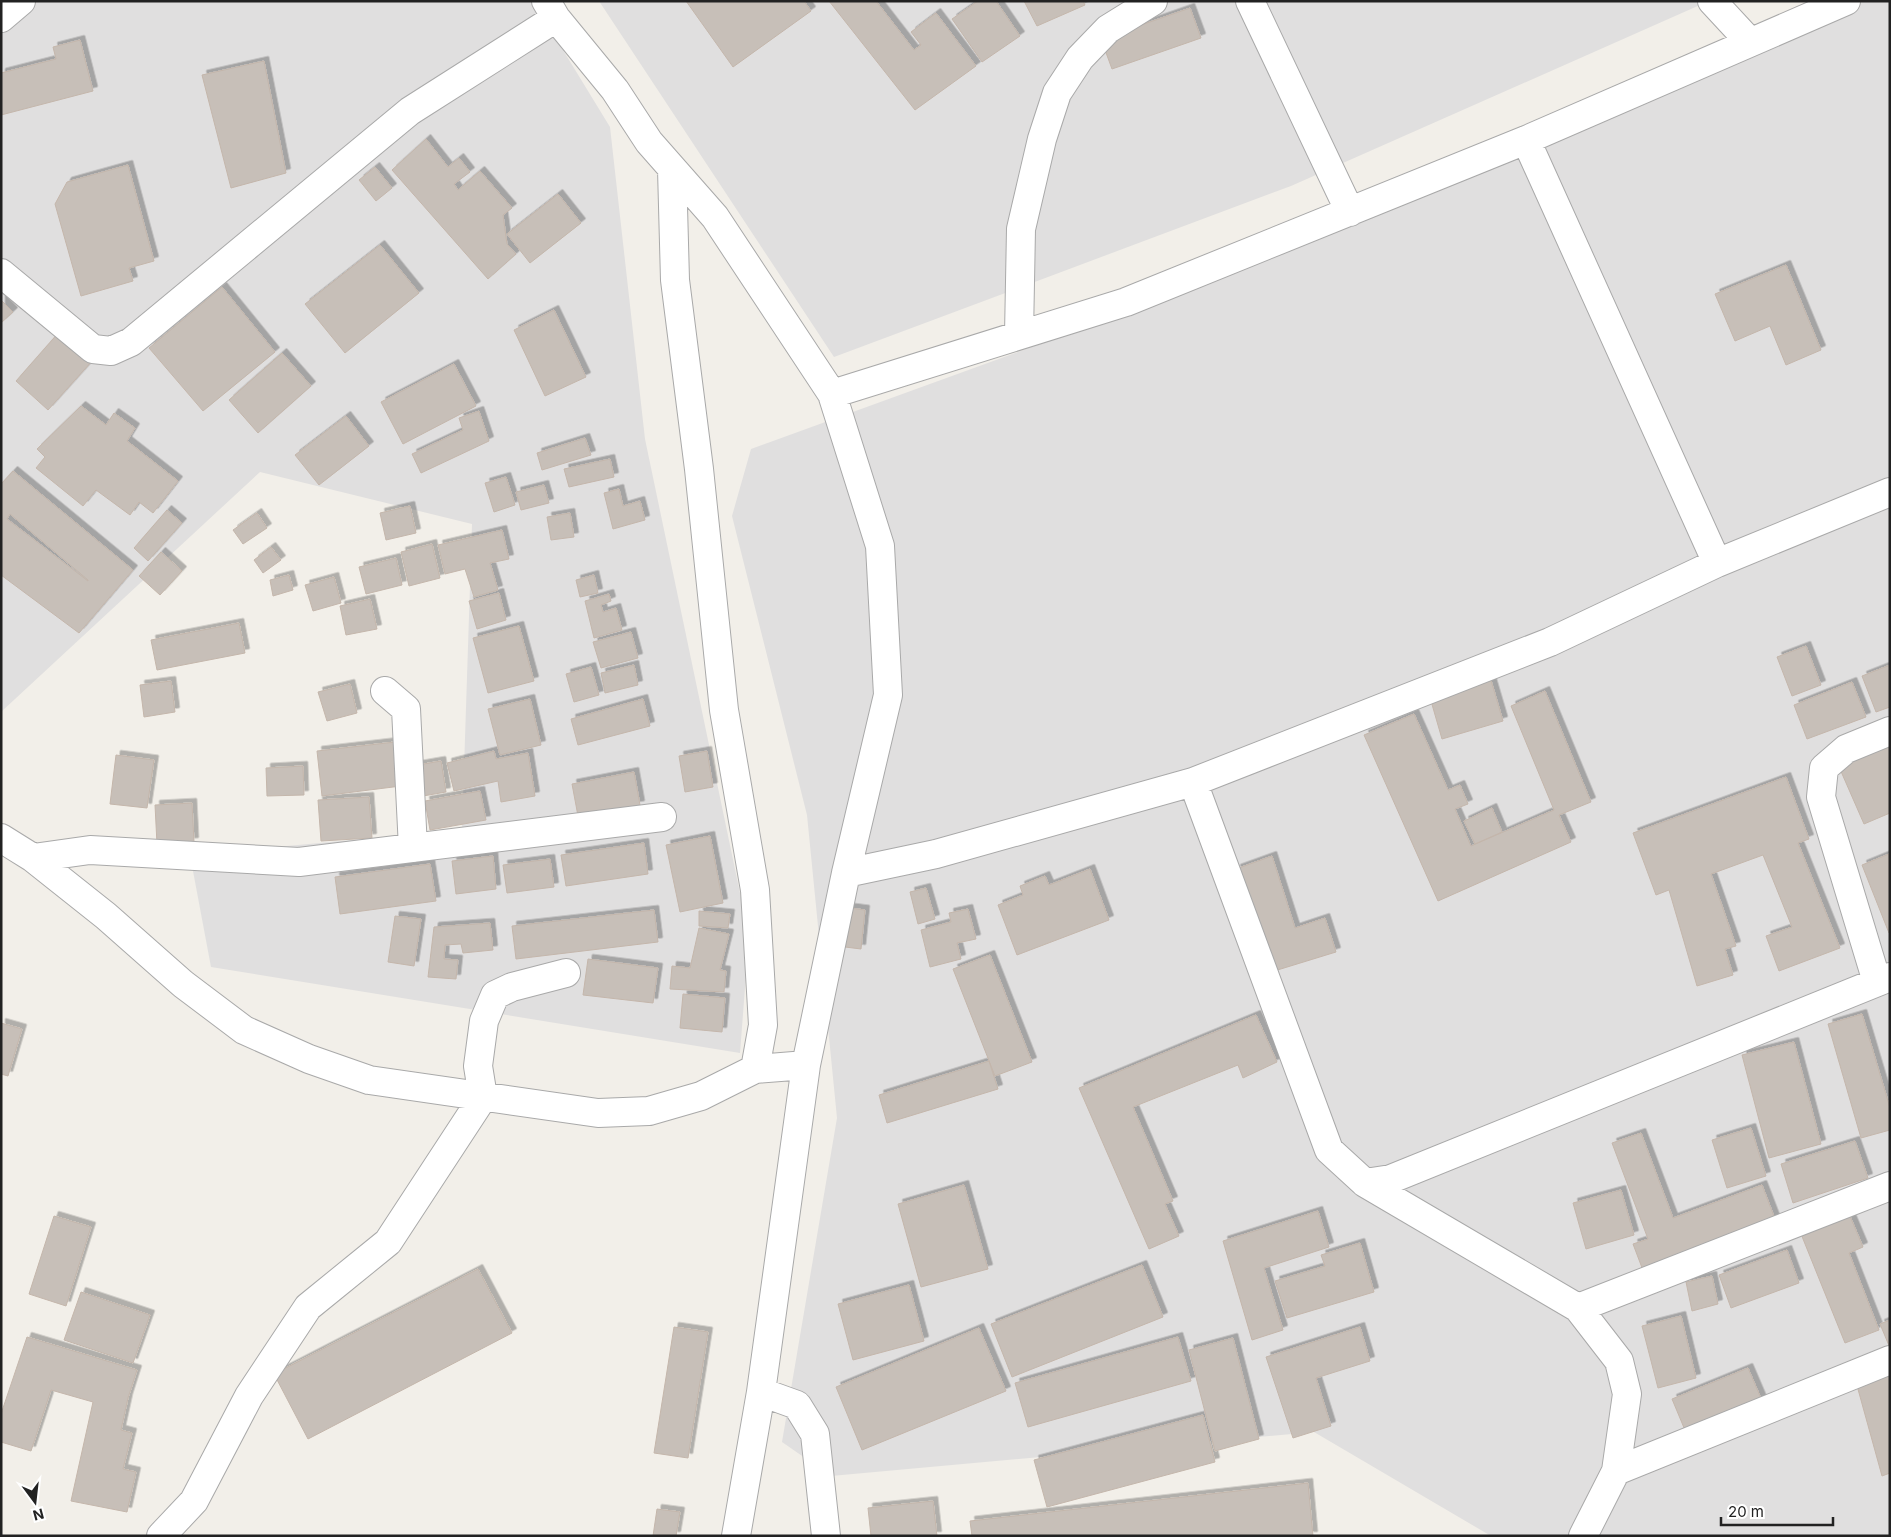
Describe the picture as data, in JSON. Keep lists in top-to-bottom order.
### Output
{
  "scale_bar": "20 m",
  "north": "bottom"
}
